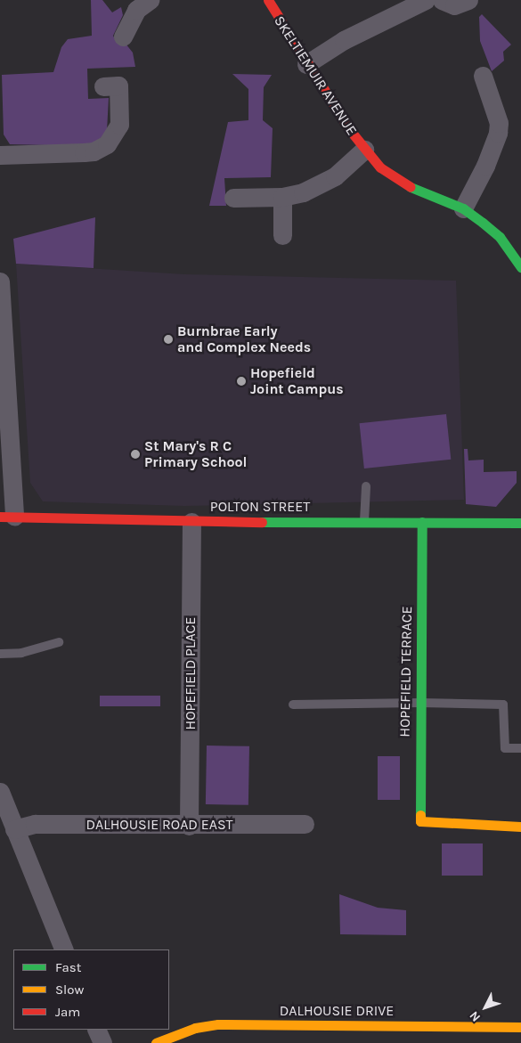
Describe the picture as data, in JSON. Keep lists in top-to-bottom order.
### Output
{
  "streets": {
    "street": [
      "SKELTIEMUIR AVENUE",
      "POLTON STREET",
      "HOPEFIELD TERRACE",
      "HOPEFIELD PLACE",
      "DALHOUSIE ROAD EAST",
      "DALHOUSIE DRIVE"
    ]
  },
  "crossings": [
    ["POLTON STREET", "HOPEFIELD TERRACE"],
    ["POLTON STREET", "HOPEFIELD PLACE"],
    ["HOPEFIELD PLACE", "DALHOUSIE ROAD EAST"]
  ],
  "places": ["Burnbrae Early and Complex Needs", "Hopefield Joint Campus", "St Mary's R C Primary School"],
  "legend": ["Fast", "Slow", "Jam"],
  "north": "bottom left"
}
